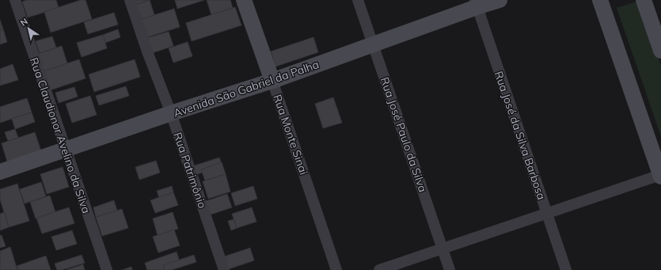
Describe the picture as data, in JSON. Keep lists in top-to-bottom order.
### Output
{
  "streets": {
    "main road": ["Avenida São Gabriel da Palha", "Rua Monte Sinai"],
    "street": [
      "Rua José Paulo da Silva",
      "Rua Claudionor Avelino da Silva",
      "Rua José da Silva Barbosa",
      "Rua Patrimônio"
    ]
  },
  "crossings": [
    ["Avenida São Gabriel da Palha", "Rua Monte Sinai"],
    ["Avenida São Gabriel da Palha", "Rua José Paulo da Silva"],
    ["Avenida São Gabriel da Palha", "Rua Claudionor Avelino da Silva"],
    ["Avenida São Gabriel da Palha", "Rua José da Silva Barbosa"],
    ["Avenida São Gabriel da Palha", "Rua Patrimônio"]
  ],
  "north": "top left"
}
